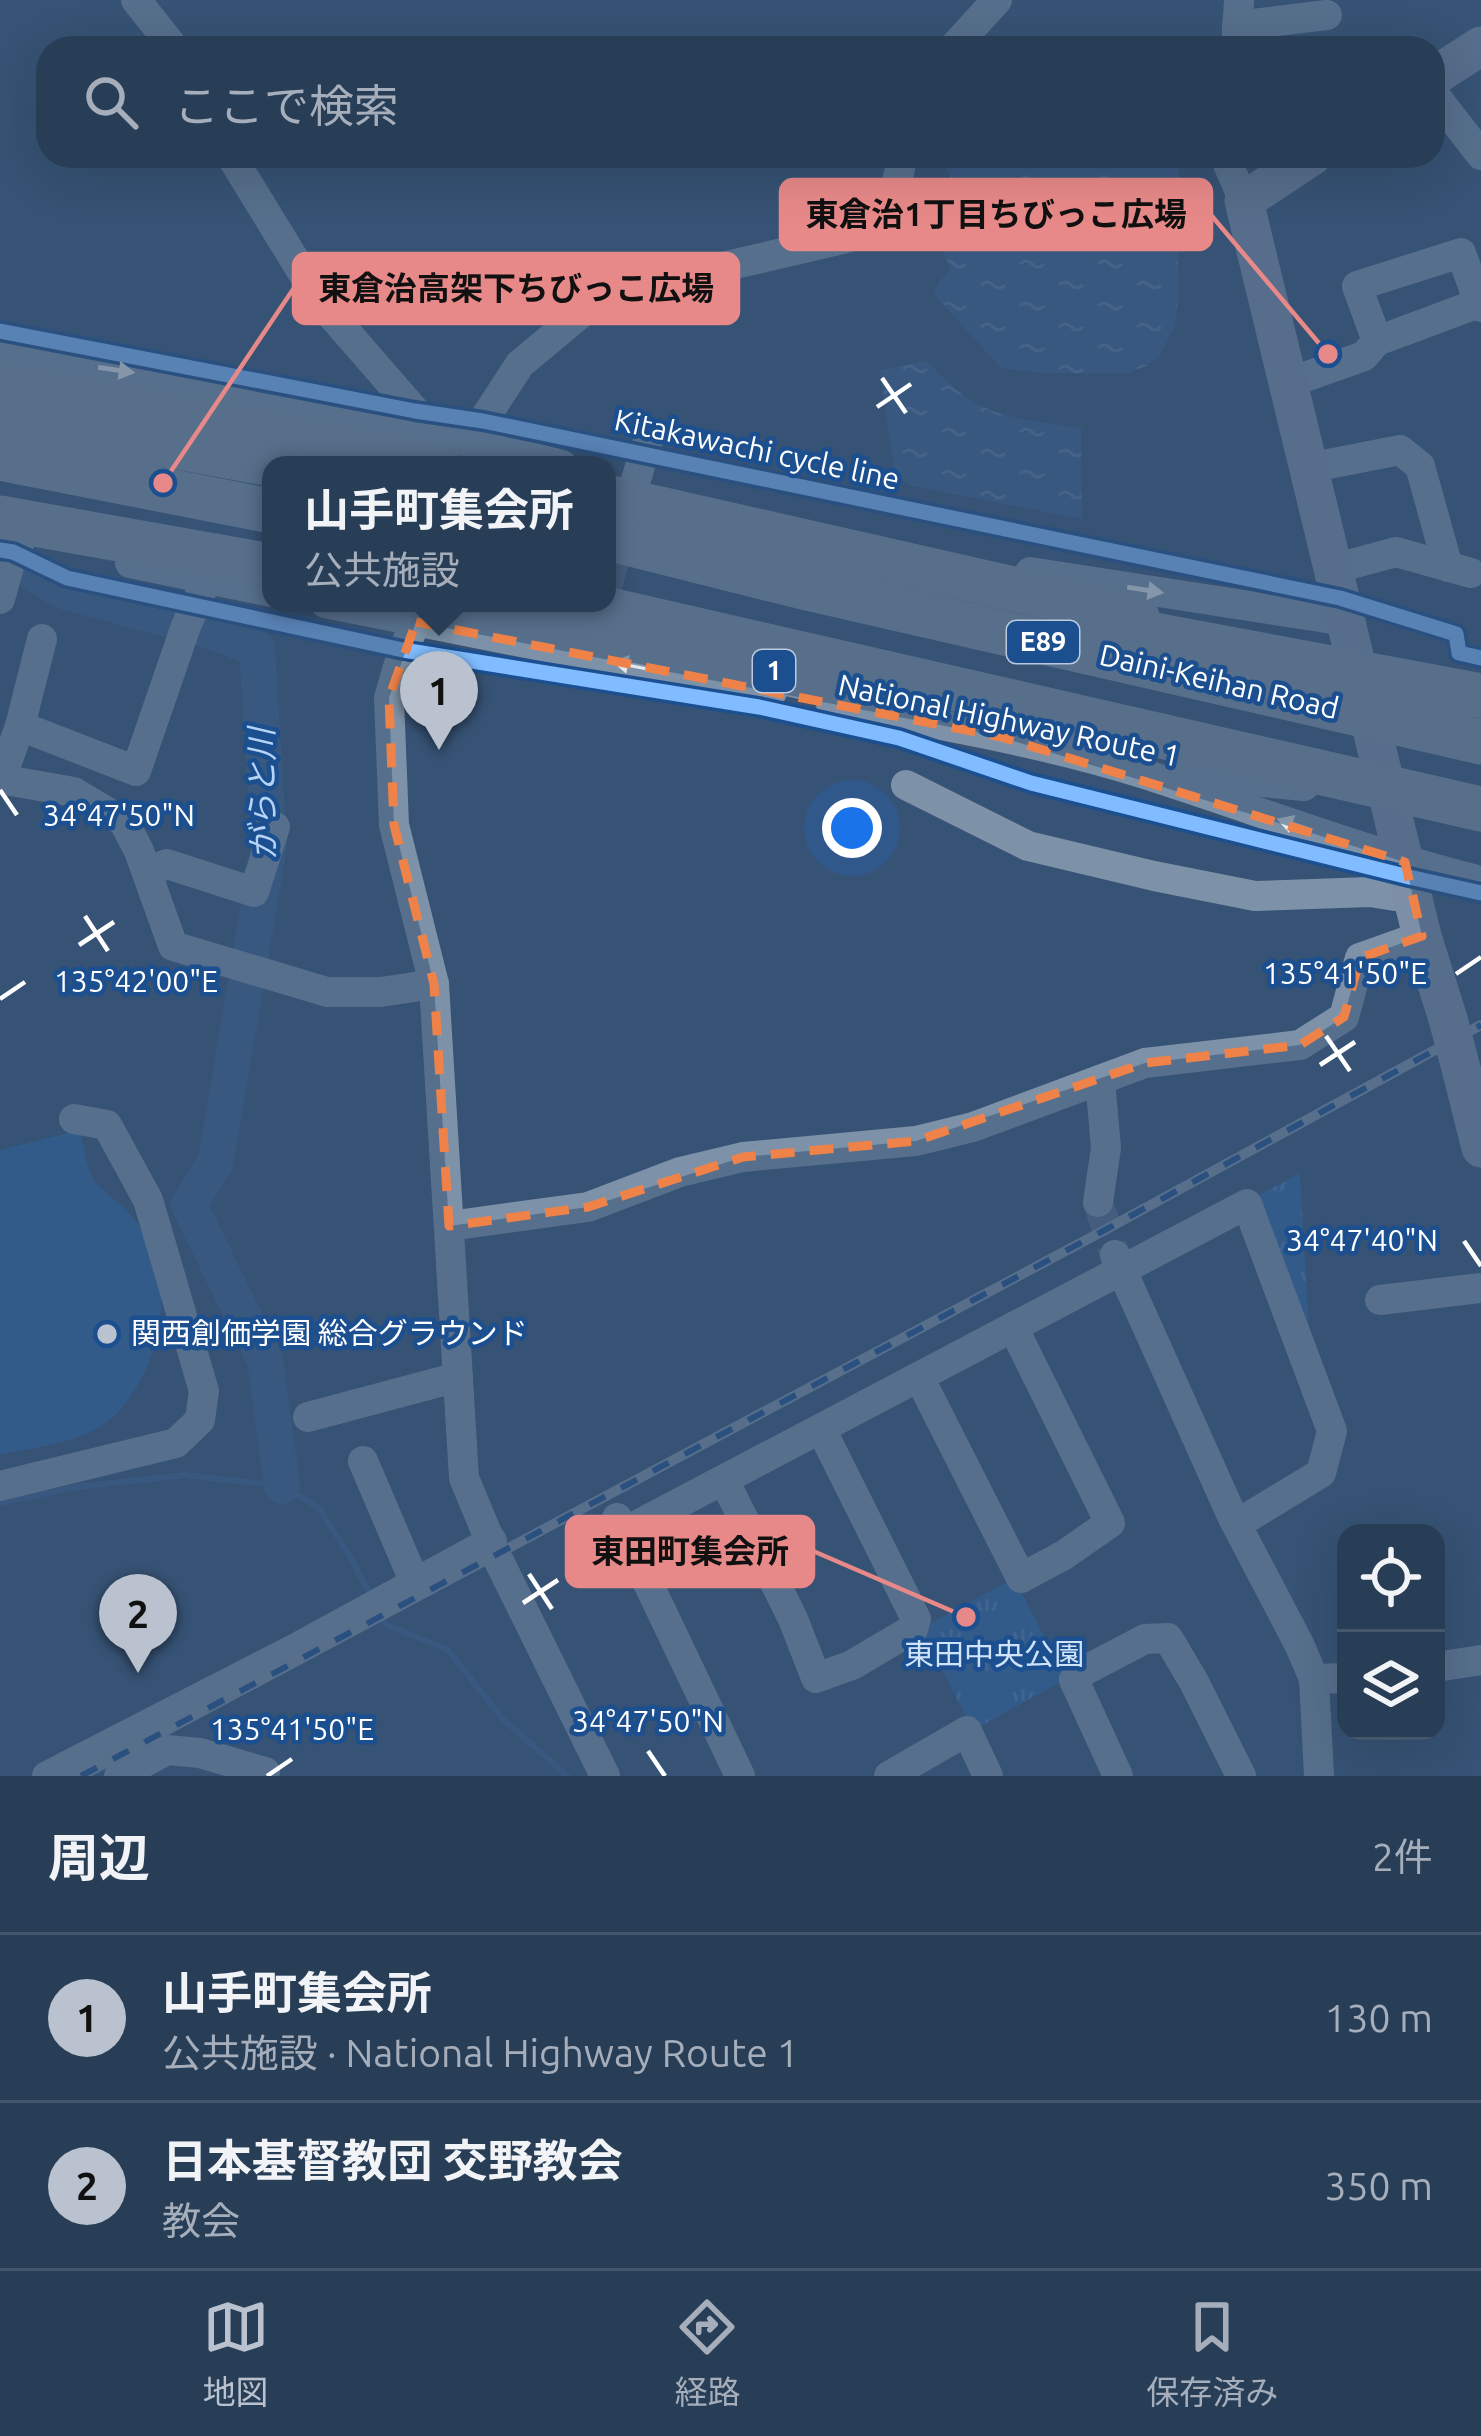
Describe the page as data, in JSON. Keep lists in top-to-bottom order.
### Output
{
  "streets": {
    "highway": [
      "E89",
      "1",
      "Daini-Keihan Road",
      "National Highway Route 1"
    ],
    "cycle path": ["Kitakawachi cycle line"]
  },
  "water": ["がらと川"],
  "parks": ["東田中央公園"],
  "places": [
    "東倉治1丁目ちびっこ広場",
    "東倉治高架下ちびっこ広場",
    "関西創価学園 総合グラウンド",
    "東田町集会所"
  ],
  "page": {
    "search": "ここで検索",
    "popup": ["山手町集会所", "公共施設"],
    "pins": ["1", "2"],
    "heading": ["周辺", "2件"],
    "list": [
      {
        "mark": "1",
        "name": "山手町集会所",
        "note": "公共施設 · National Highway Route 1",
        "value": "130 m"
      },
      {
        "mark": "2",
        "name": "日本基督教団 交野教会",
        "note": "教会",
        "value": "350 m"
      }
    ],
    "nav": ["地図", "経路", "保存済み"]
  },
  "coordinates": [
    "34°47'50\"N",
    "135°41'50\"E",
    "135°42'00\"E",
    "34°47'40\"N"
  ]
}
